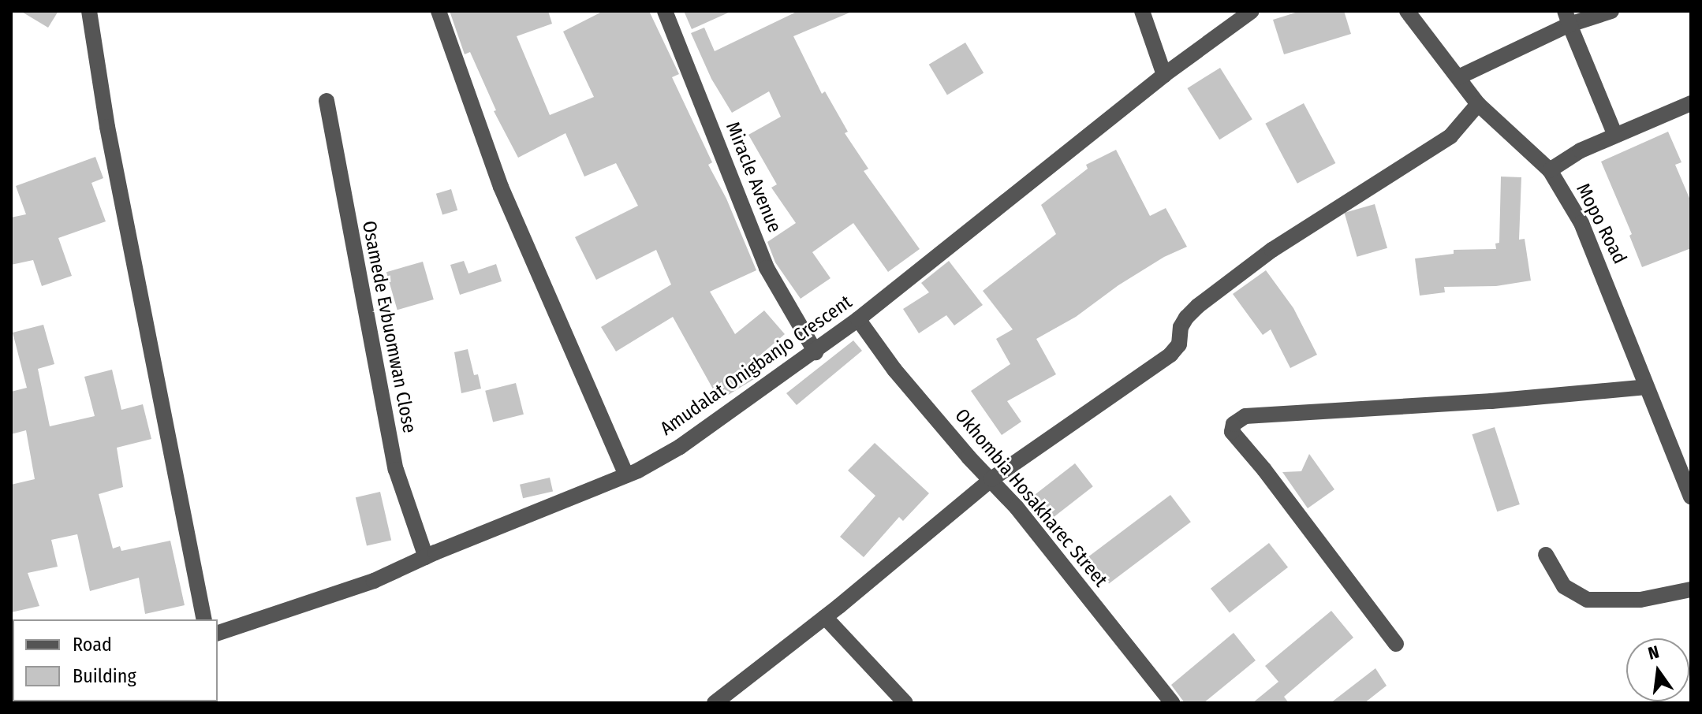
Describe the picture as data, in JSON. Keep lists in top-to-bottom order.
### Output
{
  "streets": {
    "street": [
      "Miracle Avenue",
      "Mopo Road",
      "Osamede Evbuomwan Close",
      "Amudalat Onigbanjo Crescent",
      "Okhombia Hosakharec Street"
    ]
  },
  "crossings": [
    ["Miracle Avenue", "Amudalat Onigbanjo Crescent"],
    ["Osamede Evbuomwan Close", "Amudalat Onigbanjo Crescent"],
    ["Amudalat Onigbanjo Crescent", "Okhombia Hosakharec Street"]
  ],
  "legend": ["Road", "Building"],
  "north": "top"
}
